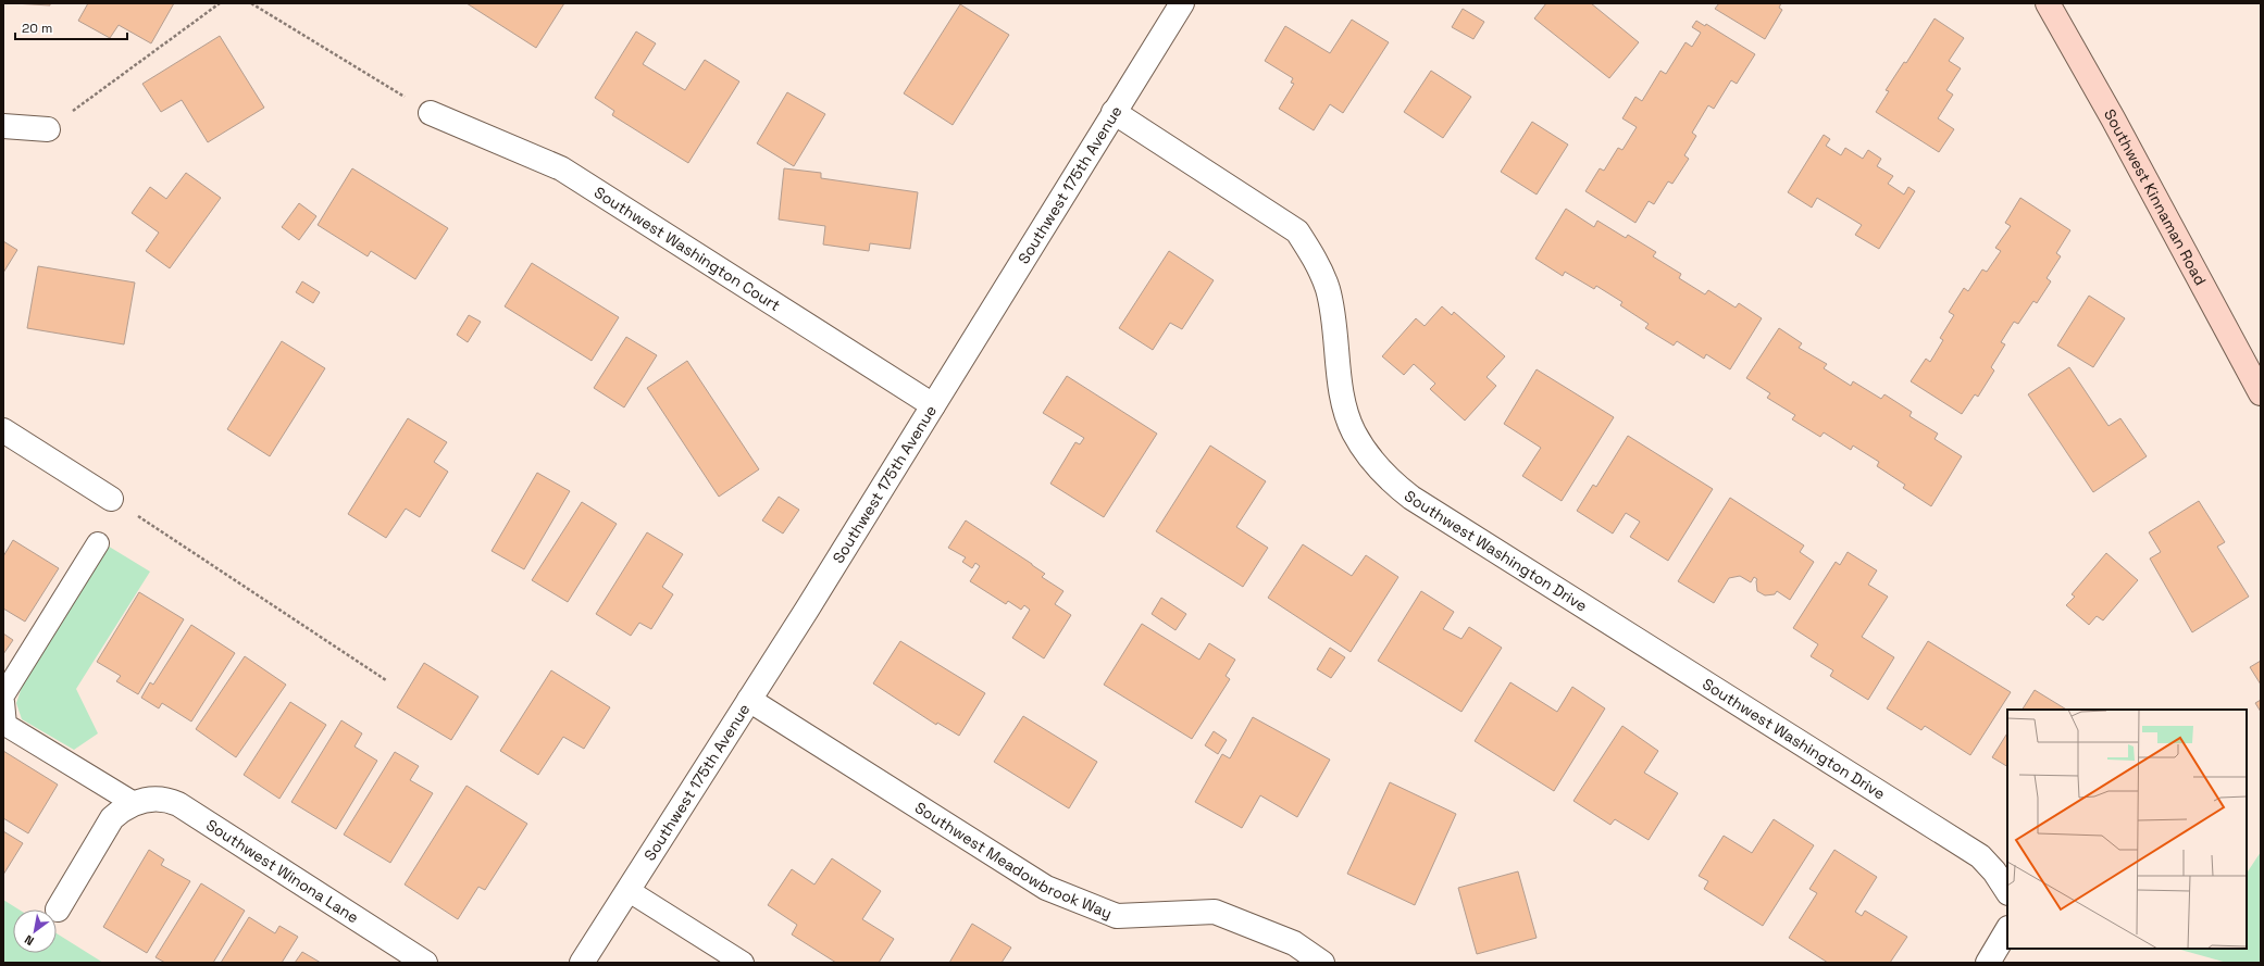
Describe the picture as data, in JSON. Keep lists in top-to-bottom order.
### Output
{
  "streets": {
    "main road": ["Southwest Kinnaman Road"],
    "street": [
      "Southwest 175th Avenue",
      "Southwest Washington Court",
      "Southwest Washington Drive",
      "Southwest Meadowbrook Way",
      "Southwest Winona Lane"
    ]
  },
  "crossings": [
    ["Southwest 175th Avenue", "Southwest Washington Court"],
    ["Southwest 175th Avenue", "Southwest Washington Drive"],
    ["Southwest 175th Avenue", "Southwest Meadowbrook Way"]
  ],
  "scale_bar": "20 m",
  "north": "bottom left"
}
